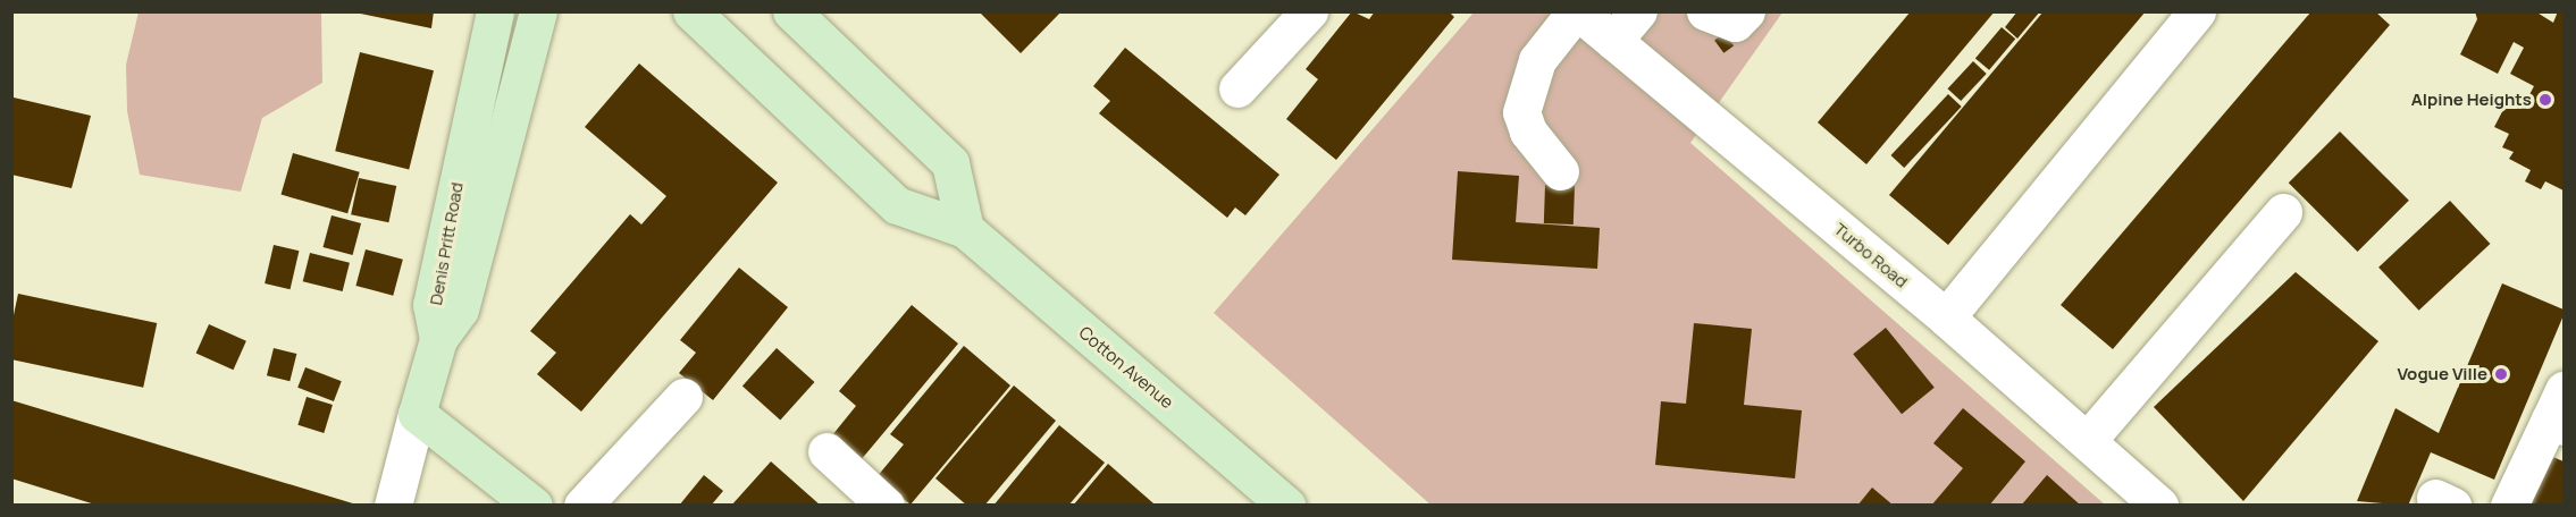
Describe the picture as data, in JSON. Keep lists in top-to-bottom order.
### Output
{
  "streets": {
    "main road": ["Denis Pritt Road", "Cotton Avenue"],
    "street": ["Turbo Road"]
  },
  "places": ["Alpine Heights", "Vogue Ville"]
}
